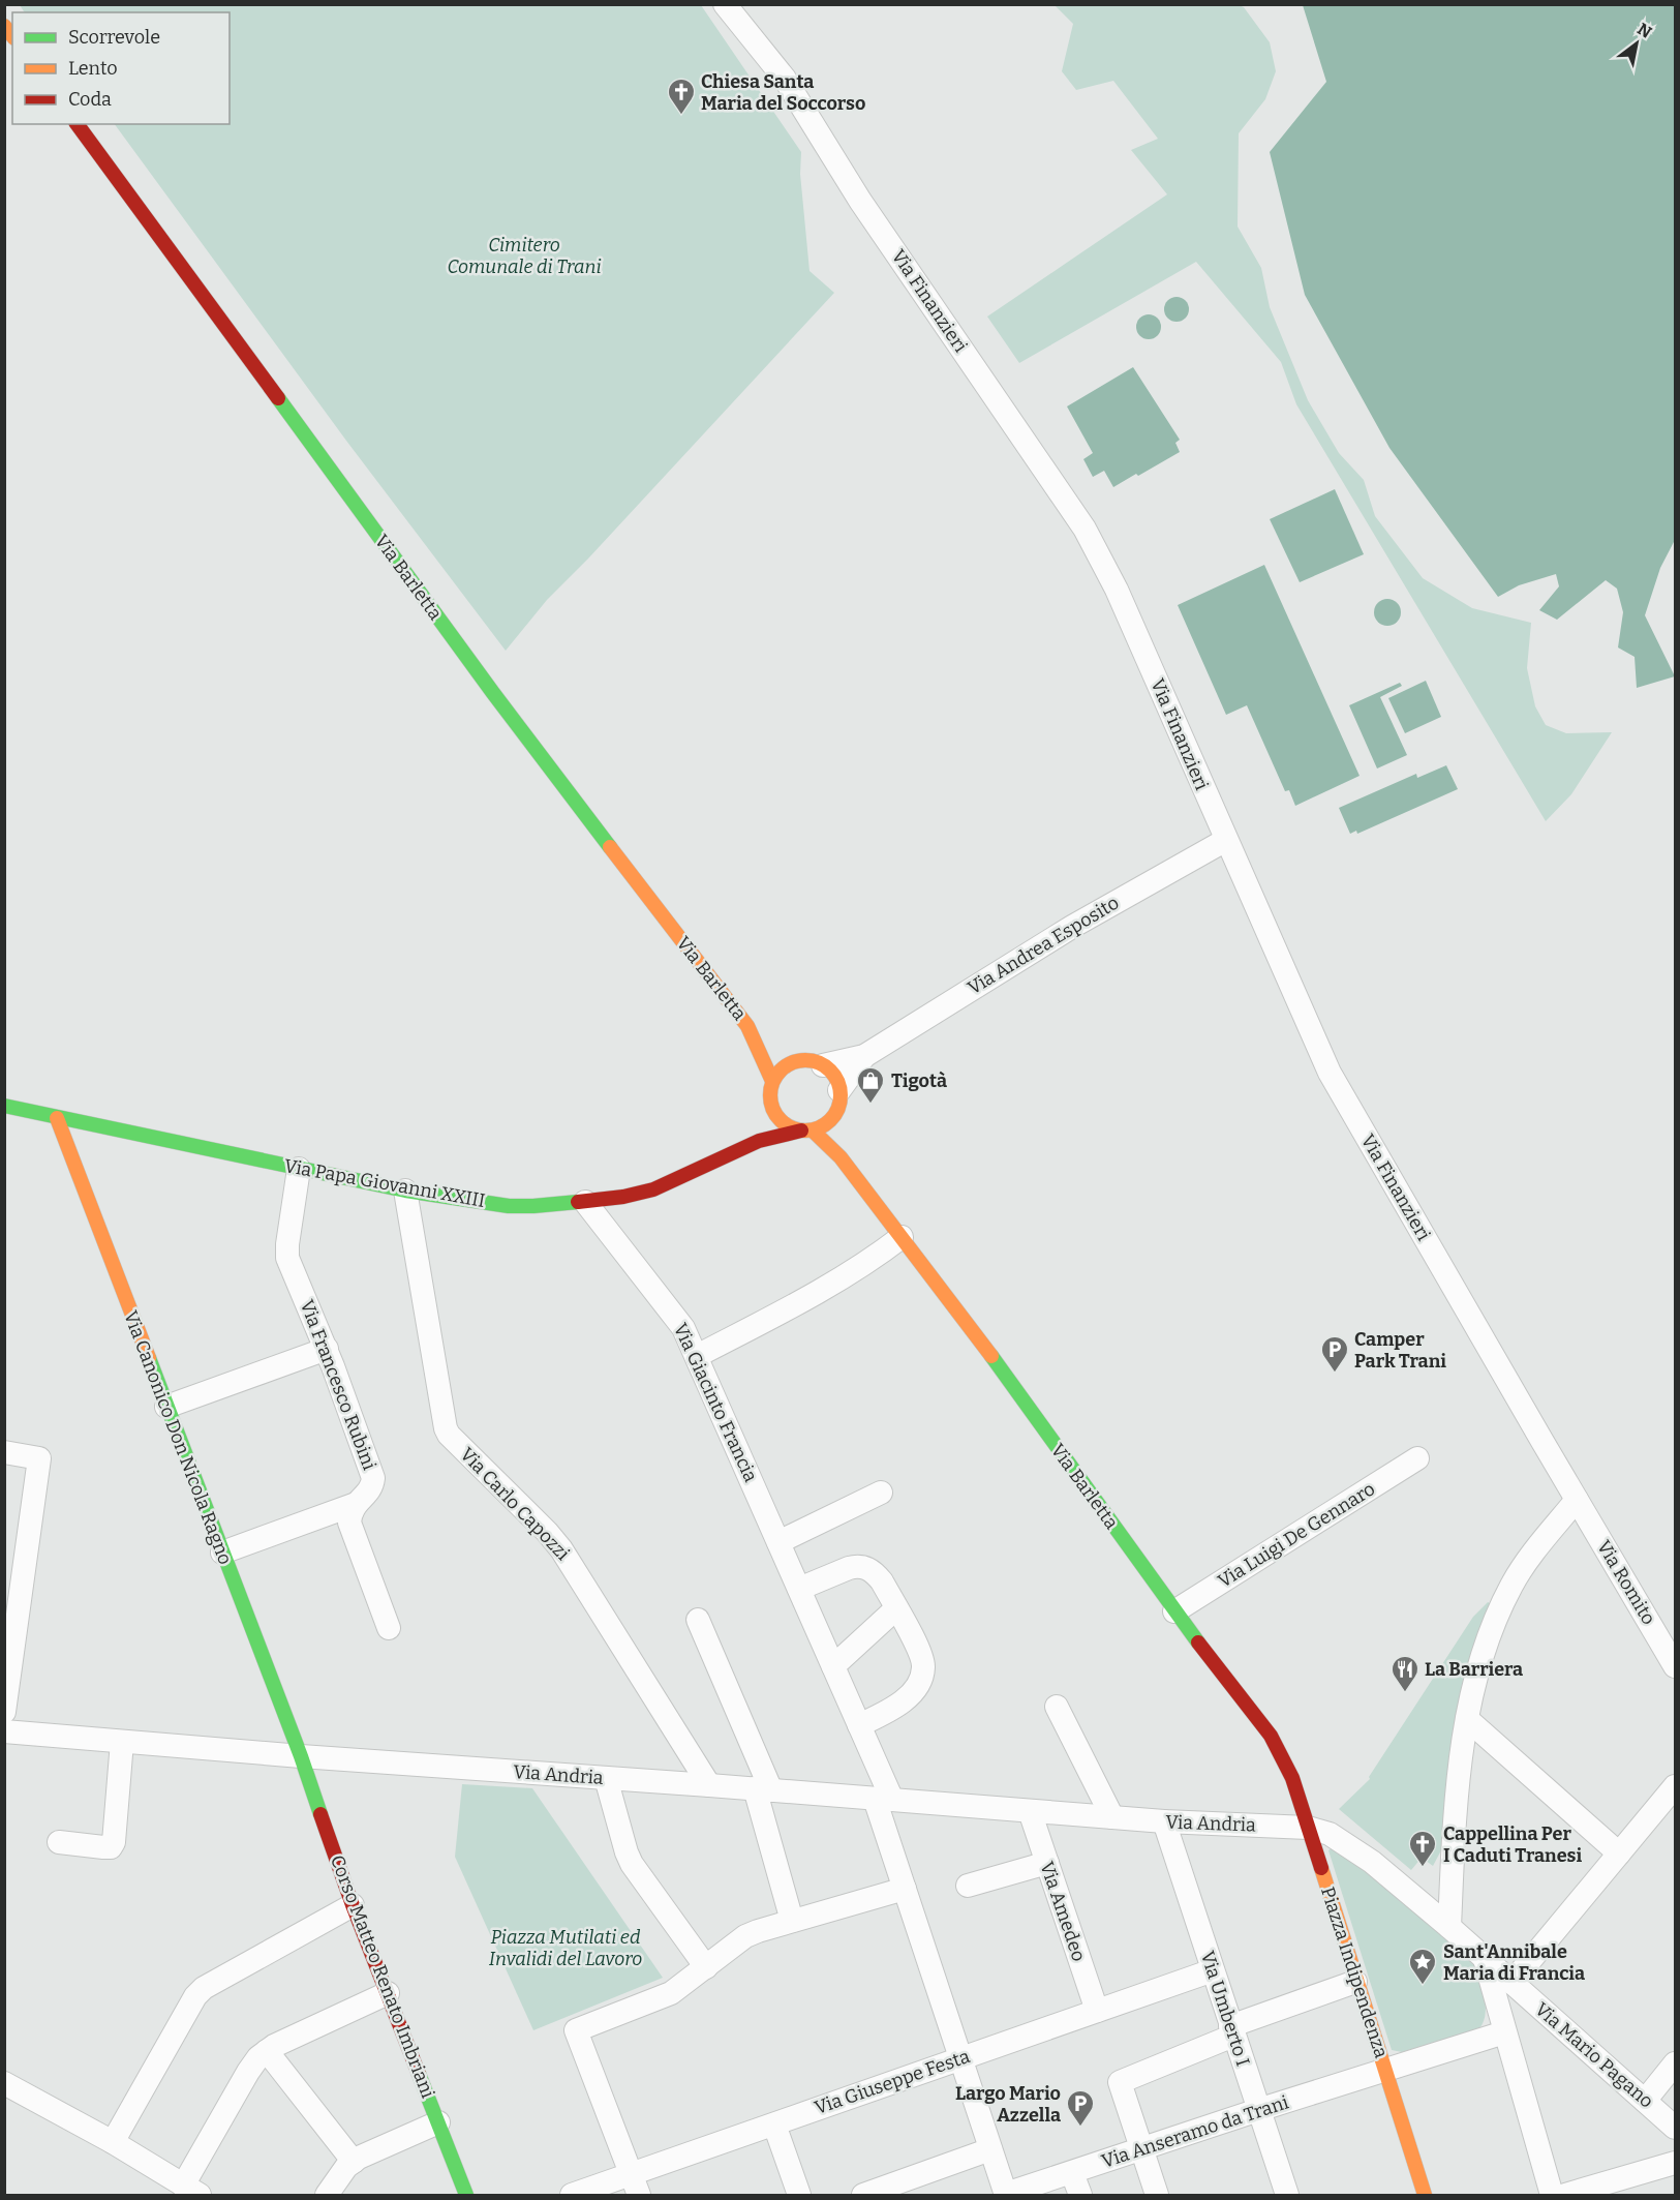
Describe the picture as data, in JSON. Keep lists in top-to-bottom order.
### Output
{
  "streets": {
    "street": [
      "Via Finanzieri",
      "Via Barletta",
      "Via Andrea Esposito",
      "Via Papa Giovanni XXIII",
      "Via Francesco Rubini",
      "Via Giacinto Francia",
      "Via Canonico Don Nicola Ragno",
      "Via Carlo Capozzi",
      "Via Luigi De Gennaro",
      "Via Romito",
      "Via Andria",
      "Via Amedeo",
      "Piazza Indipendenza",
      "Corso Matteo Renato Imbriani",
      "Via Umberto I",
      "Via Mario Pagano",
      "Via Giuseppe Festa",
      "Via Anseramo da Trani"
    ]
  },
  "crossings": [
    ["Via Finanzieri", "Via Andrea Esposito"],
    ["Via Finanzieri", "Via Romito"],
    ["Via Barletta", "Via Andrea Esposito"],
    ["Via Barletta", "Via Papa Giovanni XXIII"],
    ["Via Barletta", "Via Luigi De Gennaro"],
    ["Via Barletta", "Via Andria"],
    ["Via Barletta", "Piazza Indipendenza"],
    ["Via Andrea Esposito", "Via Papa Giovanni XXIII"],
    ["Via Papa Giovanni XXIII", "Via Francesco Rubini"],
    ["Via Papa Giovanni XXIII", "Via Giacinto Francia"],
    ["Via Papa Giovanni XXIII", "Via Canonico Don Nicola Ragno"],
    ["Via Papa Giovanni XXIII", "Via Carlo Capozzi"],
    ["Via Giacinto Francia", "Via Andria"],
    ["Via Giacinto Francia", "Via Giuseppe Festa"],
    ["Via Giacinto Francia", "Via Anseramo da Trani"],
    ["Via Canonico Don Nicola Ragno", "Via Andria"],
    ["Via Canonico Don Nicola Ragno", "Corso Matteo Renato Imbriani"],
    ["Via Carlo Capozzi", "Via Andria"],
    ["Via Andria", "Via Amedeo"],
    ["Via Andria", "Piazza Indipendenza"],
    ["Via Andria", "Corso Matteo Renato Imbriani"],
    ["Via Andria", "Via Umberto I"],
    ["Via Amedeo", "Via Giuseppe Festa"],
    ["Piazza Indipendenza", "Via Anseramo da Trani"],
    ["Via Umberto I", "Via Giuseppe Festa"],
    ["Via Umberto I", "Via Anseramo da Trani"]
  ],
  "parks": ["Cimitero Comunale di Trani", "Piazza Mutilati ed Invalidi del Lavoro"],
  "places": {
    "church": ["Chiesa Santa Maria del Soccorso", "Cappellina Per I Caduti Tranesi"],
    "shop": ["Tigotà"],
    "parking": ["Camper Park Trani", "Largo Mario Azzella"],
    "restaurant": ["La Barriera"],
    "place": ["Sant'Annibale Maria di Francia"]
  },
  "legend": ["Scorrevole", "Lento", "Coda"],
  "north": "top right"
}
